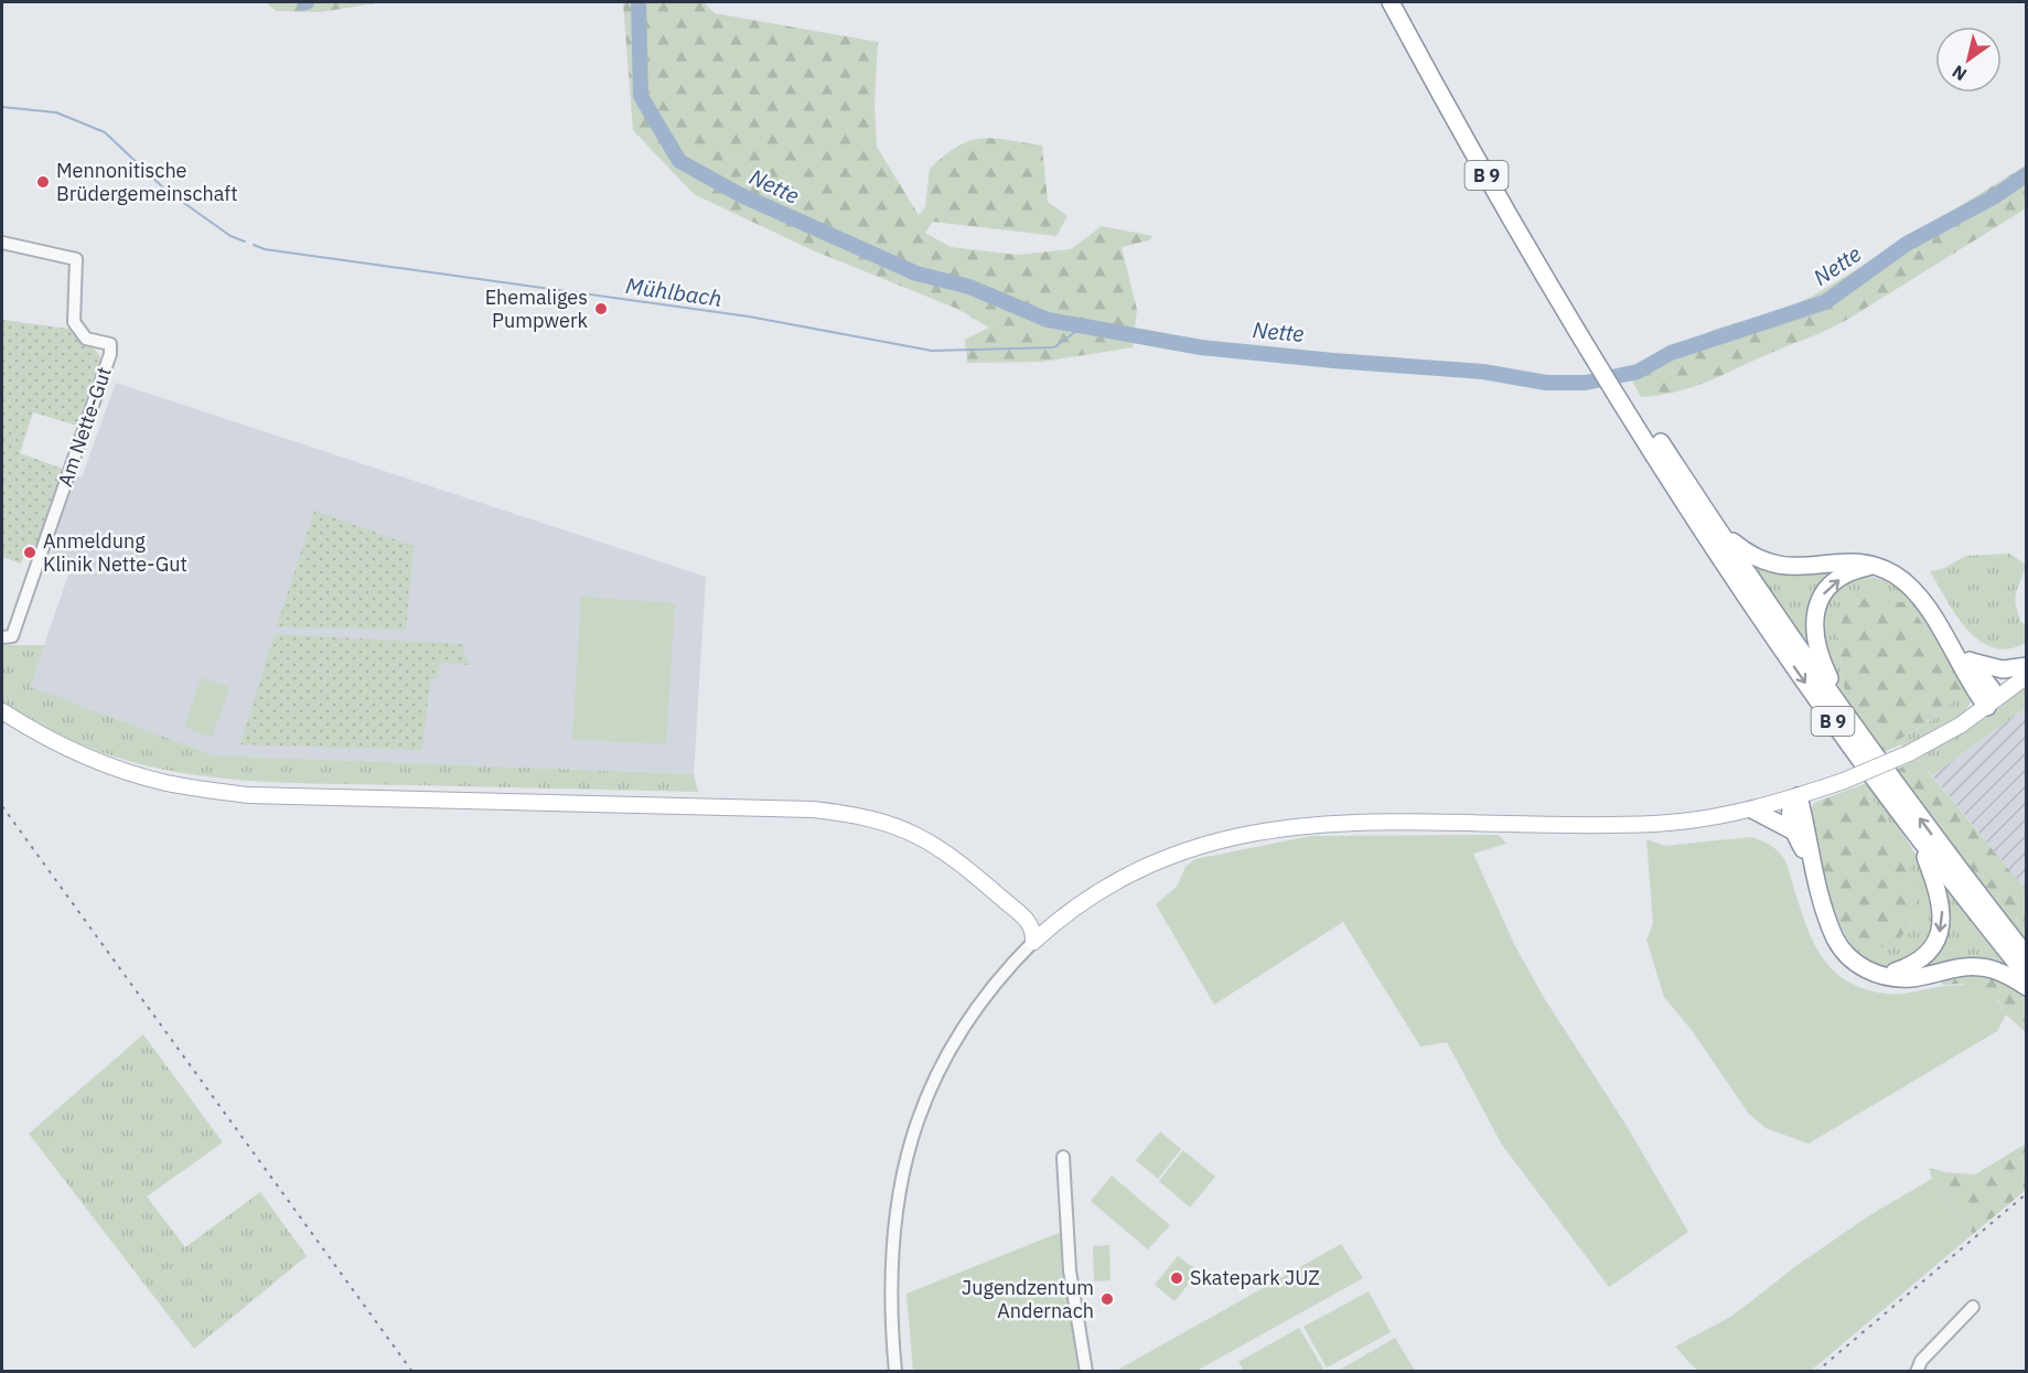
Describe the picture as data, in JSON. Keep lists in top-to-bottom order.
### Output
{
  "streets": {
    "highway": ["B 9"],
    "street": ["Am Nette-Gut"]
  },
  "water": ["Nette", "Mühlbach"],
  "places": [
    "Mennonitische Brüdergemeinschaft",
    "Ehemaliges Pumpwerk",
    "Anmeldung Klinik Nette-Gut",
    "Skatepark JUZ",
    "Jugendzentum Andernach"
  ],
  "north": "bottom left"
}
